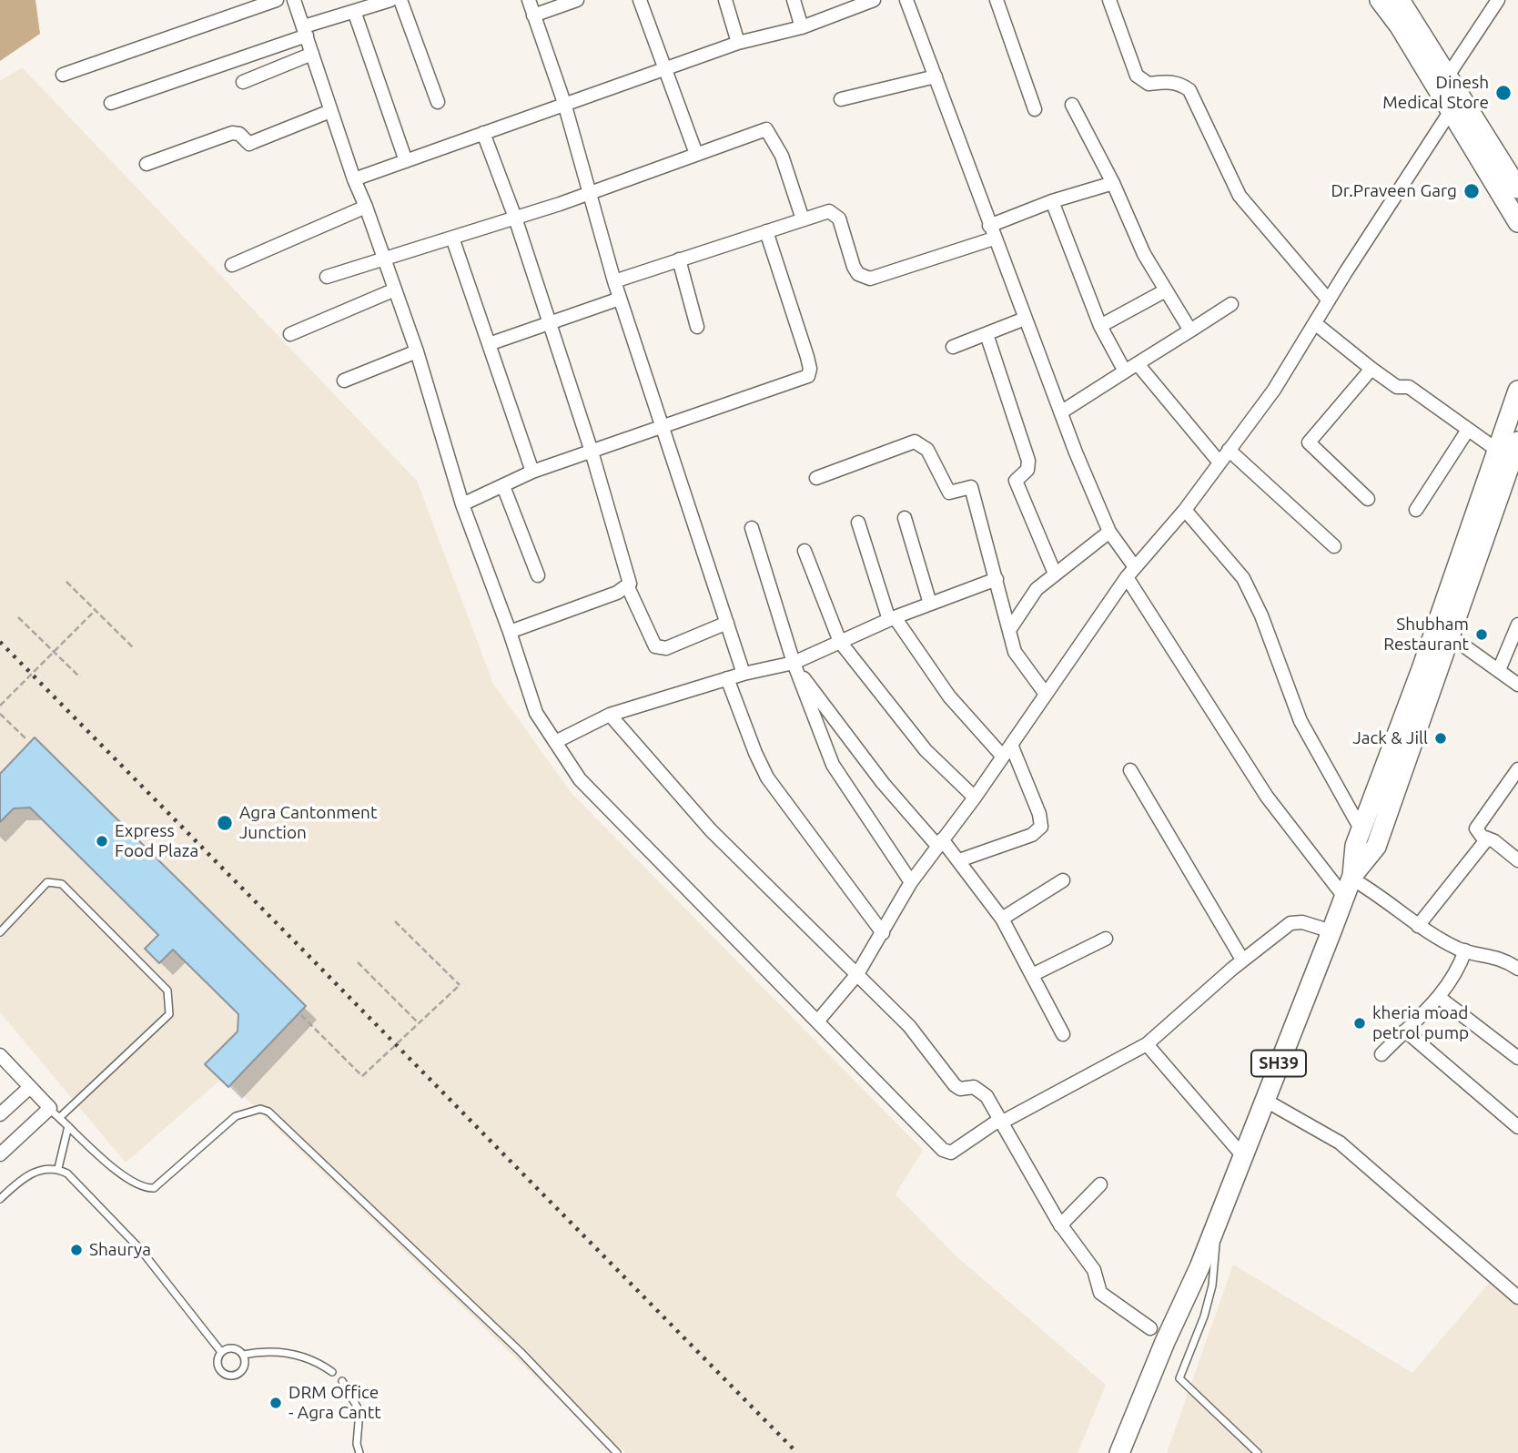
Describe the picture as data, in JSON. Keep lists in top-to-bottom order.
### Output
{
  "streets": {
    "main road": ["SH39"]
  },
  "places": [
    "Dinesh Medical Store",
    "Dr.Praveen Garg",
    "Shubham Restaurant",
    "Jack & Jill",
    "Agra Cantonment Junction",
    "Express Food Plaza",
    "kheria moad petrol pump",
    "Shaurya",
    "DRM Office - Agra Cantt"
  ]
}
